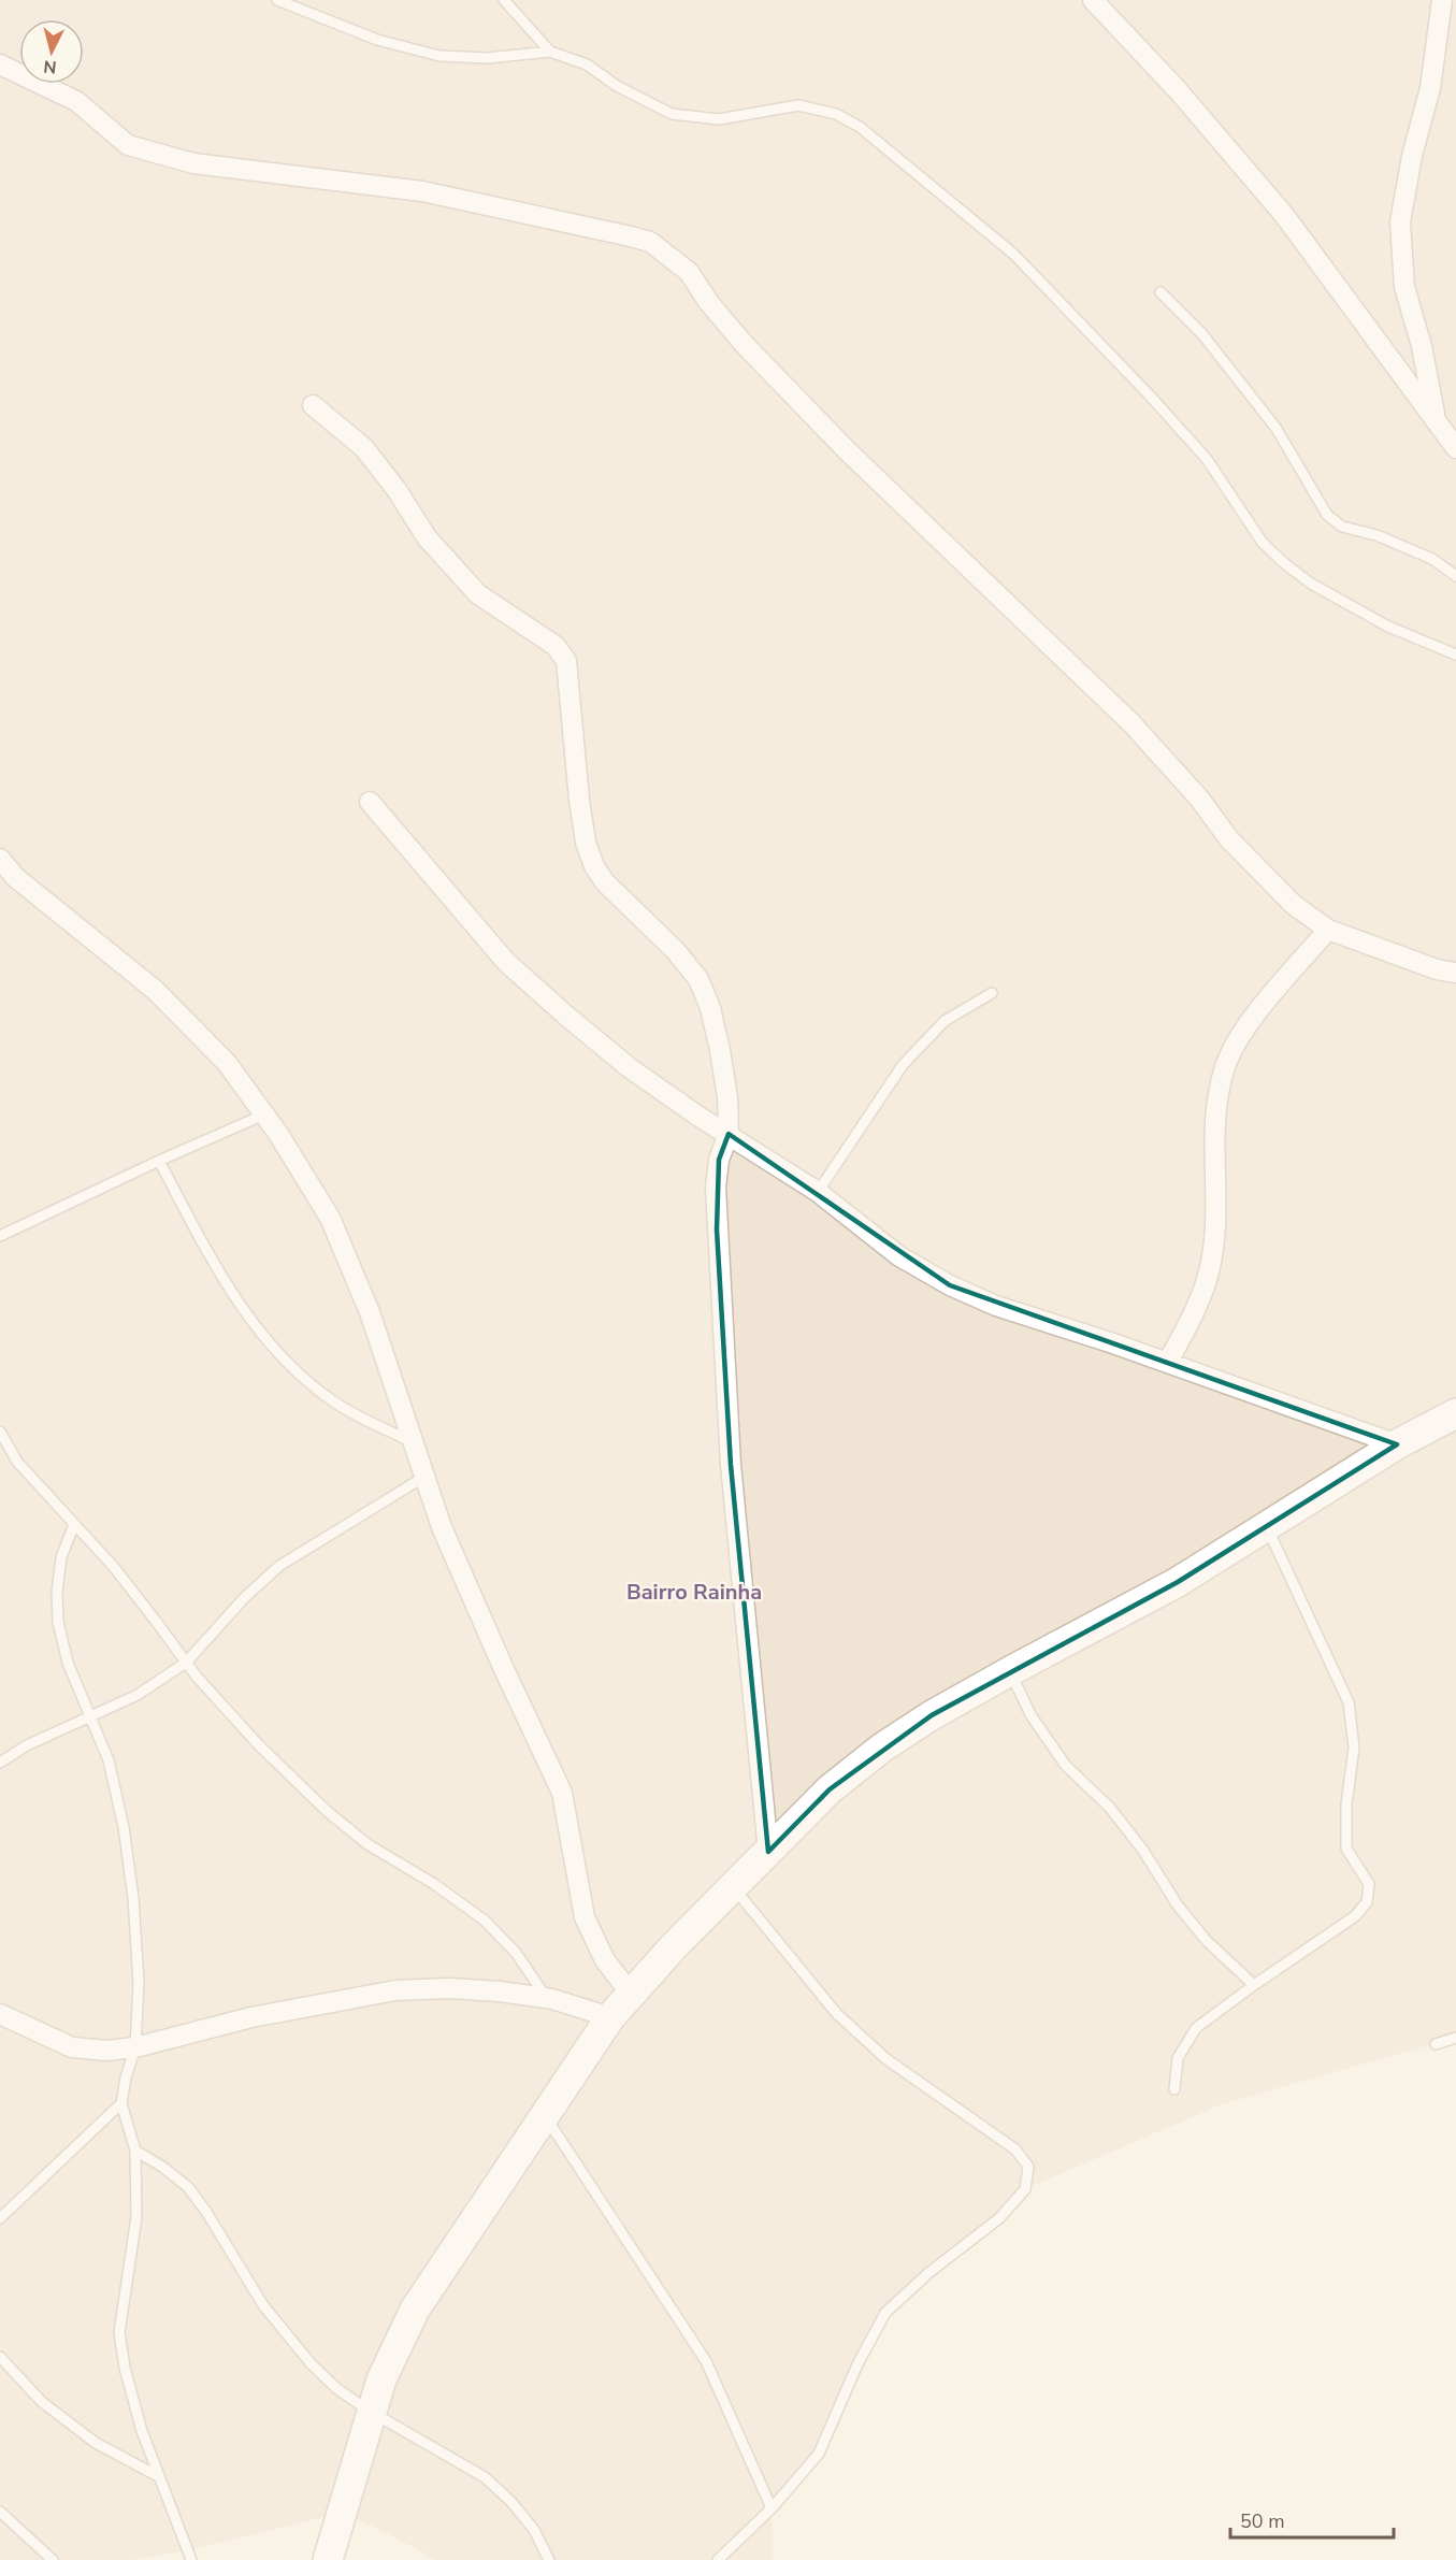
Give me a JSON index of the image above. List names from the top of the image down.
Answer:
{
  "districts": ["Bairro Rainha"],
  "scale_bar": "50 m",
  "north": "bottom"
}
